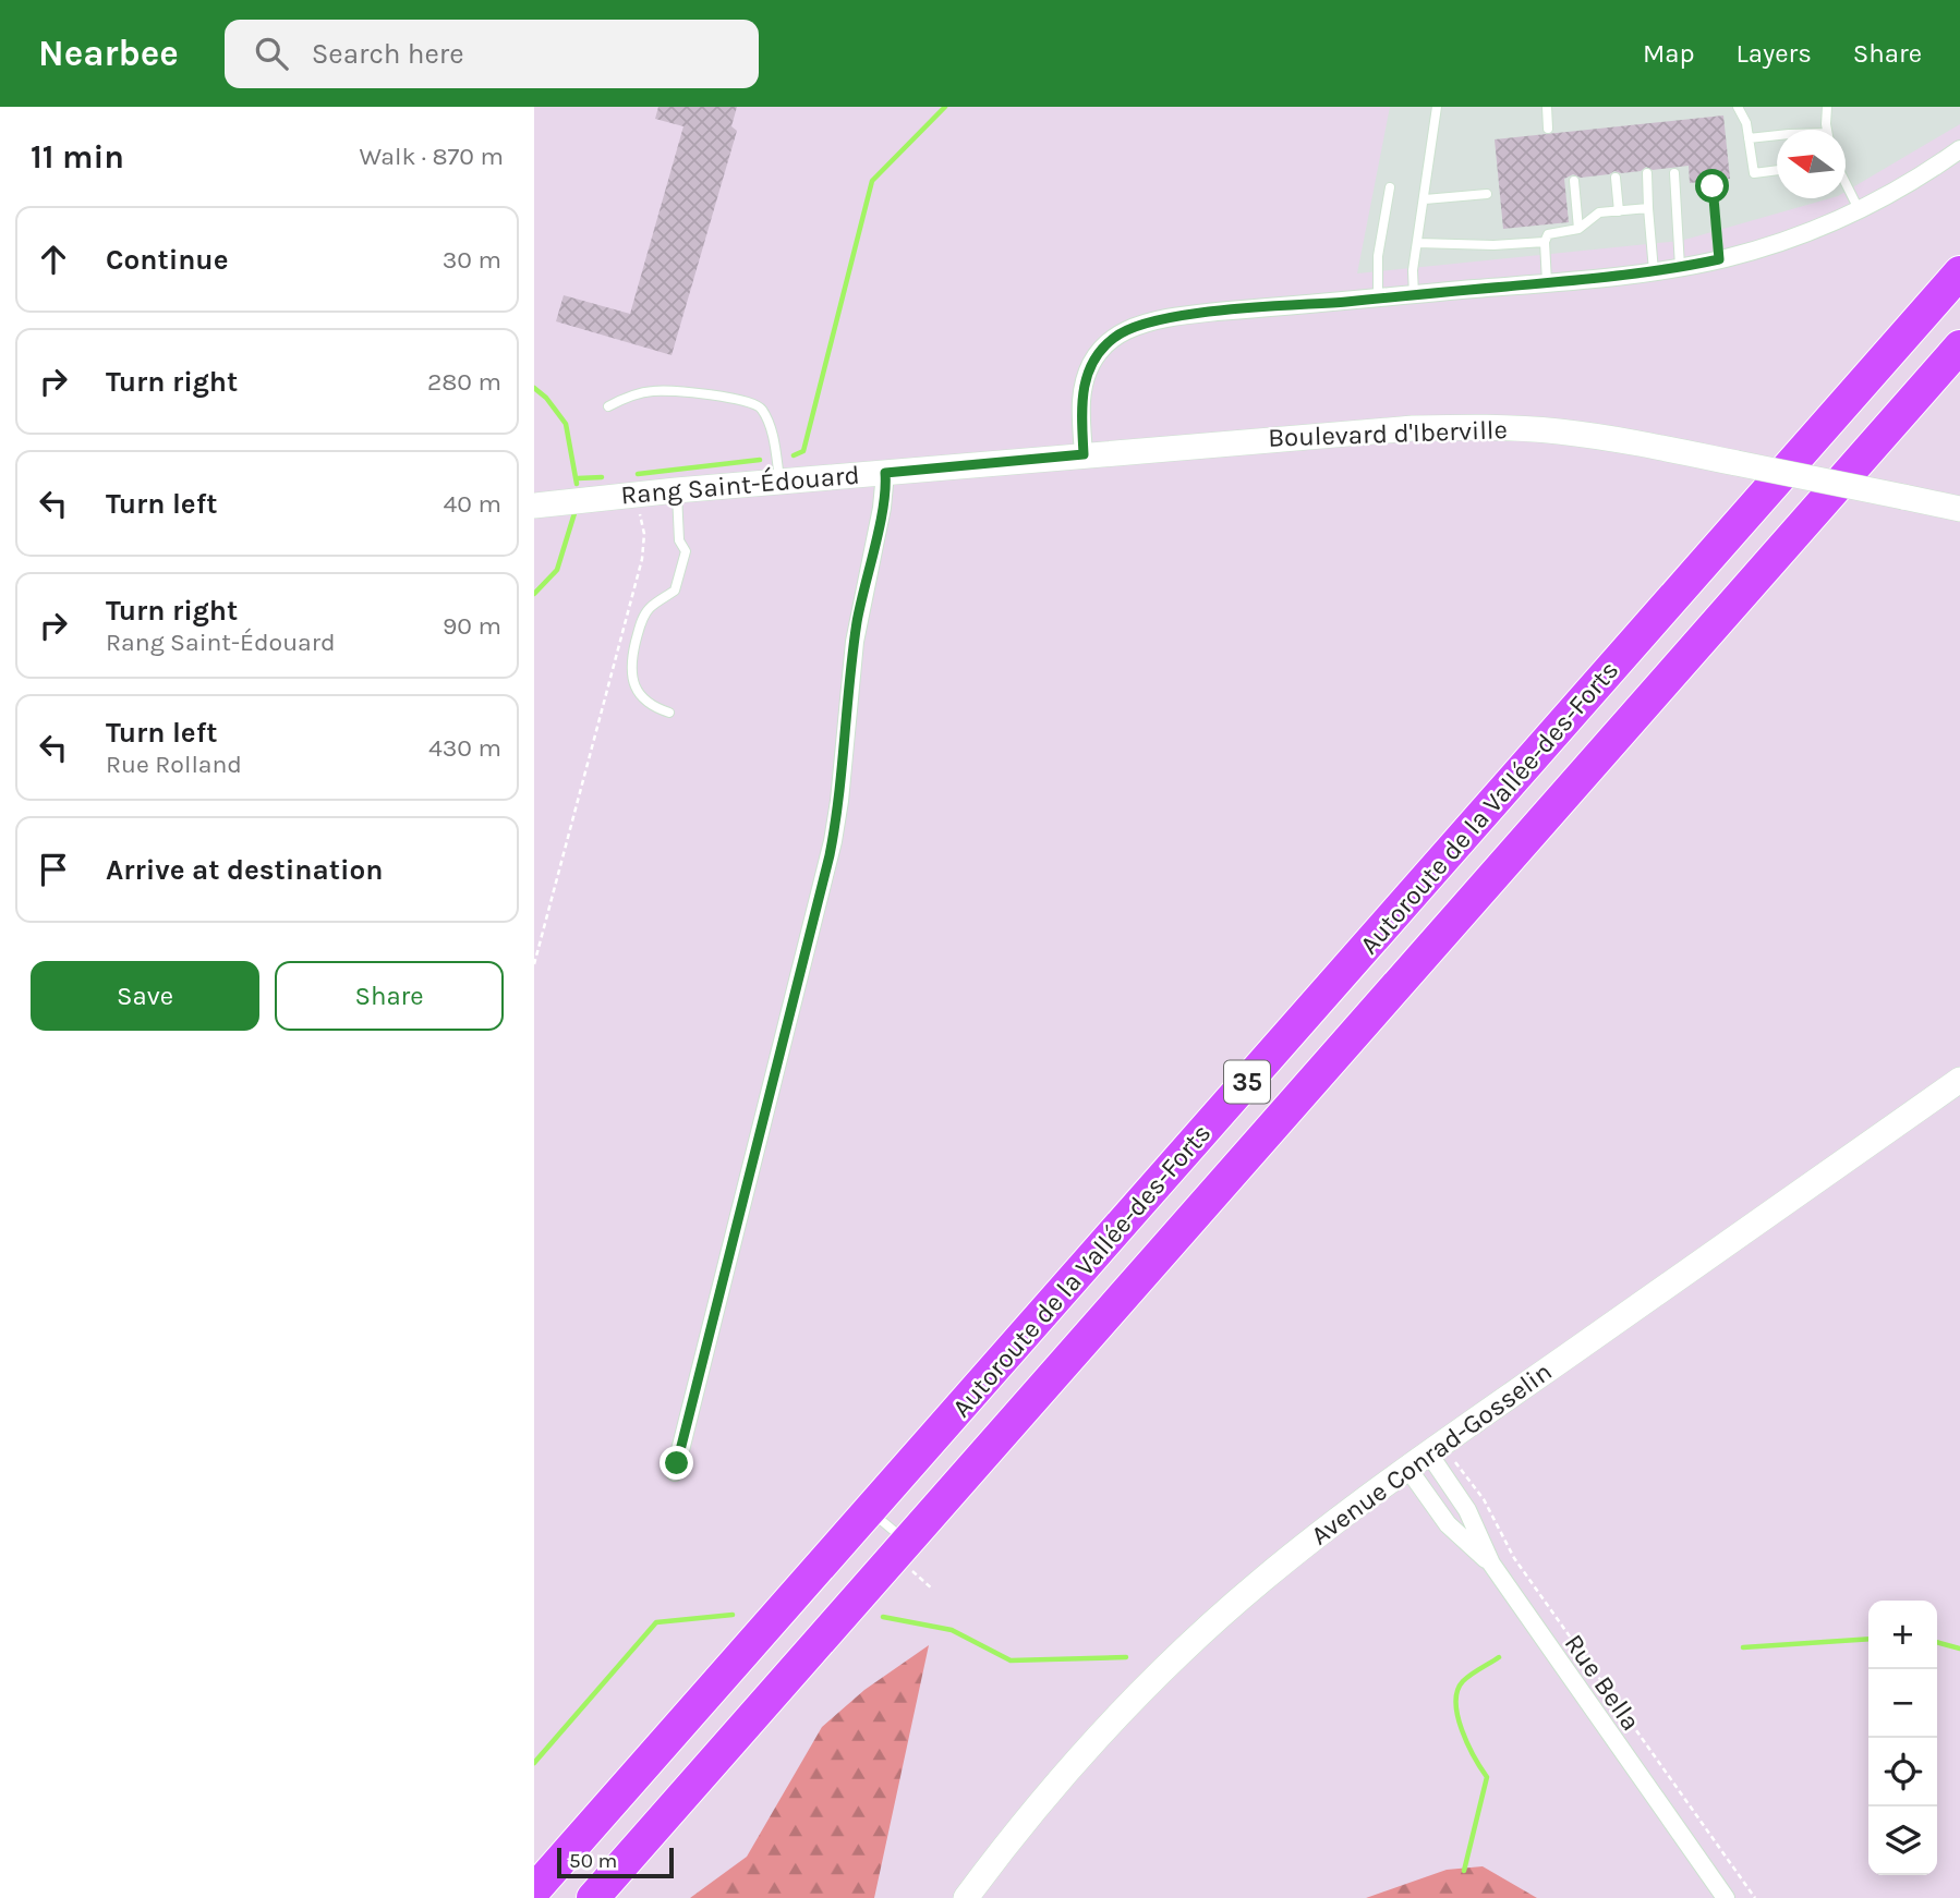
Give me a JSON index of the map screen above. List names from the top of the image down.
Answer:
{
  "streets": {
    "highway": ["Autoroute de la Vallée-des-Forts", "35"],
    "street": [
      "Boulevard d'Iberville",
      "Rang Saint-Édouard",
      "Avenue Conrad-Gosselin",
      "Rue Bella"
    ]
  },
  "crossings": [
    ["Boulevard d'Iberville", "Rang Saint-Édouard"],
    ["Avenue Conrad-Gosselin", "Rue Bella"]
  ],
  "scale_bar": "50 m",
  "north": "left",
  "page": {
    "header": "Nearbee",
    "search": "Search here",
    "nav": ["Map", "Layers", "Share"],
    "heading": ["11 min", "Walk · 870 m"],
    "list": [
      ["Continue", "30 m"],
      ["Turn right", "280 m"],
      ["Turn left", "40 m"],
      ["Turn right", "Rang Saint-Édouard", "90 m"],
      ["Turn left", "Rue Rolland", "430 m"],
      "Arrive at destination"
    ],
    "buttons": ["Save", "Share"],
    "map_buttons": ["+", "−"],
    "scale": "50 m"
  }
}
